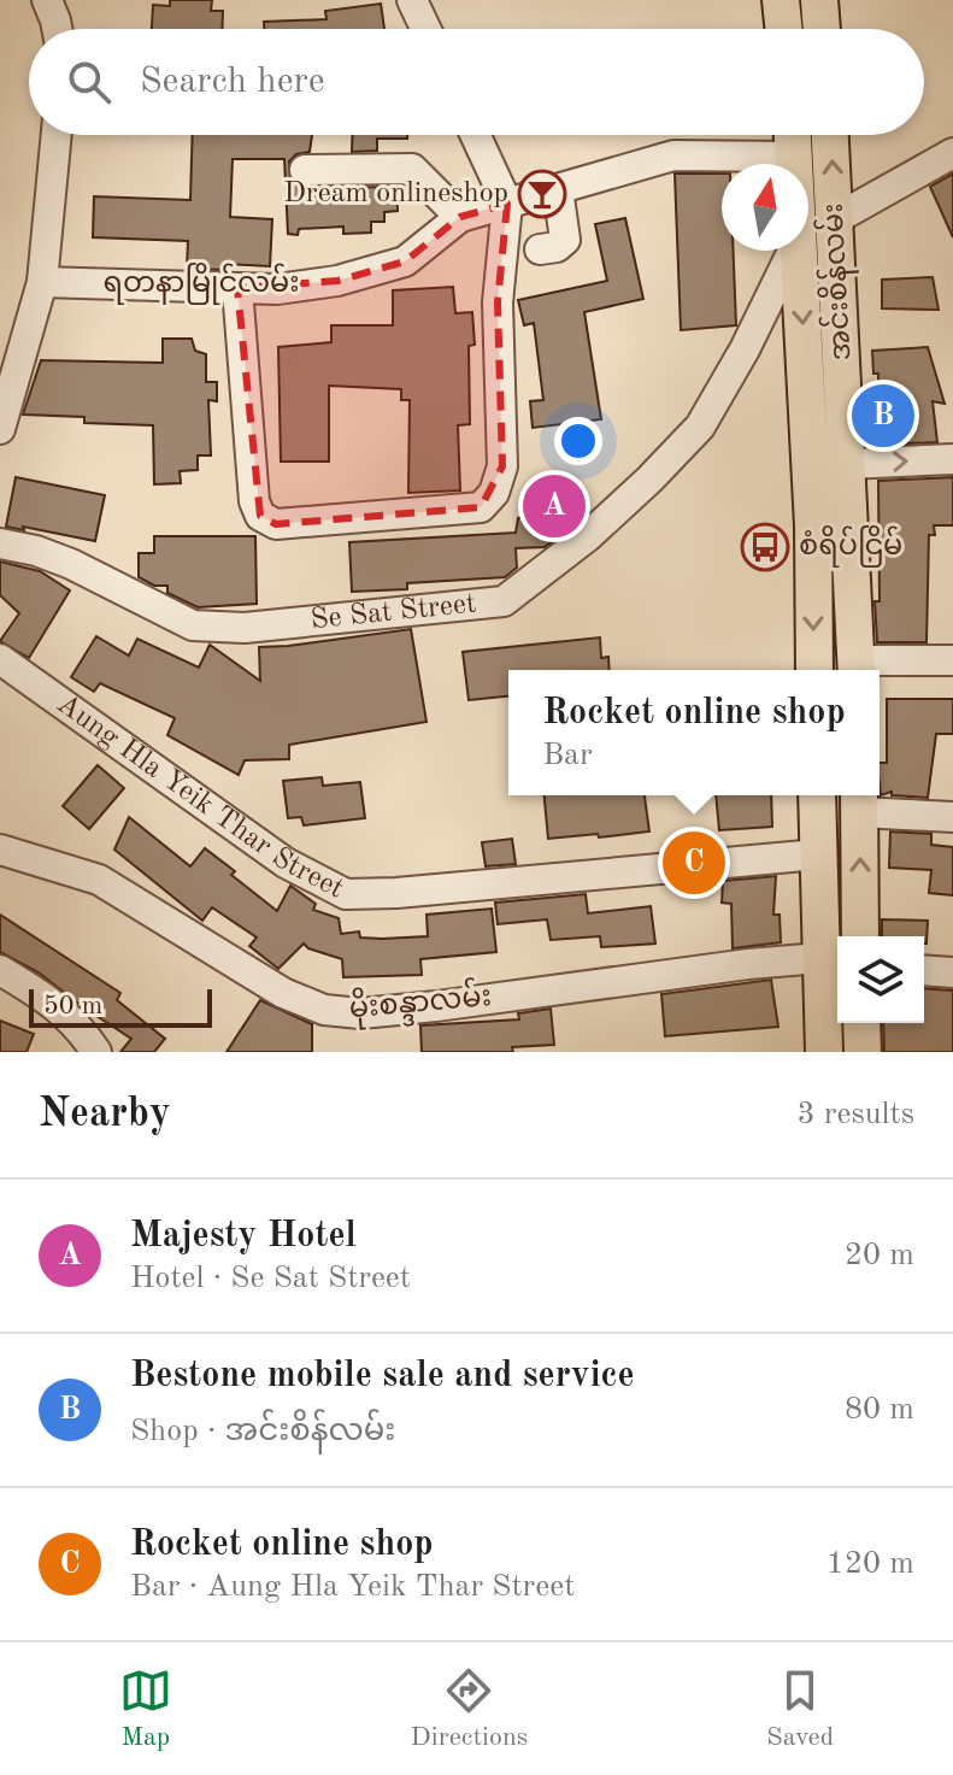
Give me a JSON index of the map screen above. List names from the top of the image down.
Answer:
{
  "streets": {
    "main road": ["အင်းစိန်လမ်း"],
    "street": [
      "ရတနာမြိုင်လမ်း",
      "Se Sat Street",
      "Aung Hla Yeik Thar Street",
      "မိုးစန္ဒာလမ်း"
    ]
  },
  "crossings": [
    ["အင်းစိန်လမ်း", "ရတနာမြိုင်လမ်း"]
  ],
  "places": {
    "bar": ["Dream onlineshop"],
    "bus stop": ["စံရိပ်ငြိမ်"]
  },
  "scale_bar": "50 m",
  "north": "top",
  "page": {
    "search": "Search here",
    "pins": ["B", "A", "C"],
    "popup": ["Rocket online shop", "Bar"],
    "scale": "50 m",
    "heading": ["Nearby", "3 results"],
    "list": [
      {
        "mark": "A",
        "name": "Majesty Hotel",
        "note": "Hotel · Se Sat Street",
        "value": "20 m"
      },
      {
        "mark": "B",
        "name": "Bestone mobile sale and service",
        "note": "Shop · အင်းစိန်လမ်း",
        "value": "80 m"
      },
      {
        "mark": "C",
        "name": "Rocket online shop",
        "note": "Bar · Aung Hla Yeik Thar Street",
        "value": "120 m"
      }
    ],
    "nav": ["Map", "Directions", "Saved"]
  }
}
